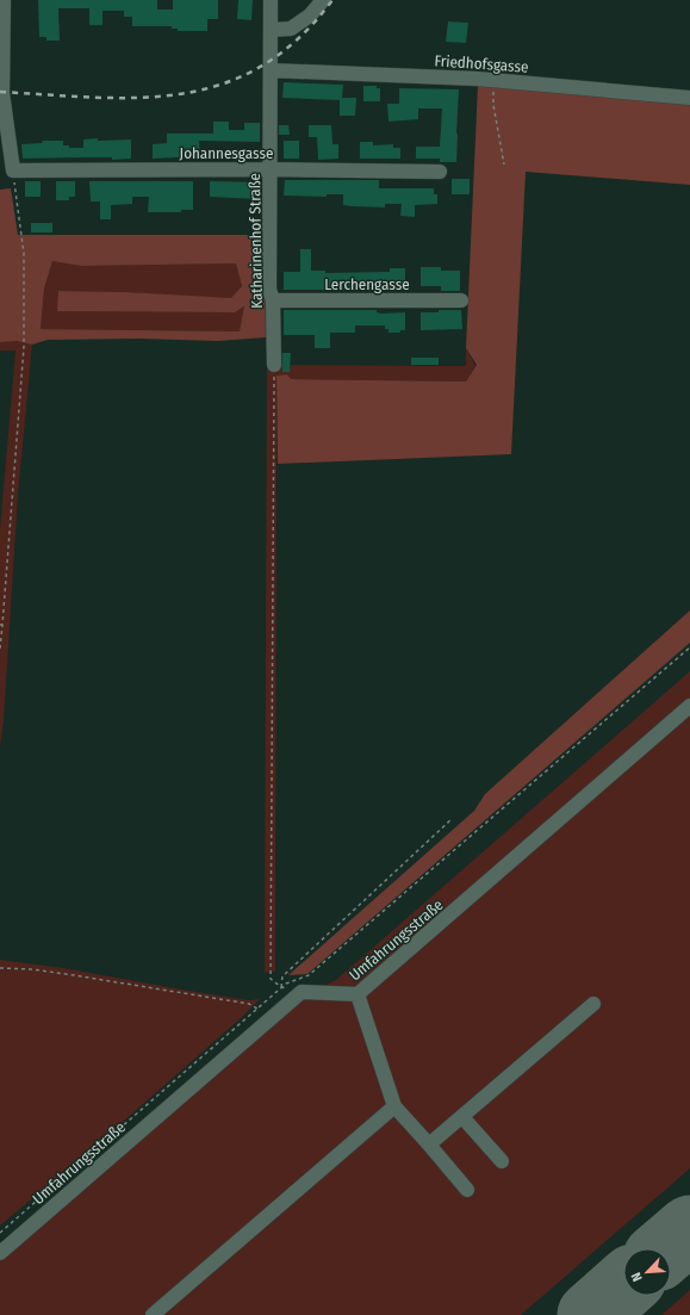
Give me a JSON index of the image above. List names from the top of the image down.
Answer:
{
  "streets": {
    "street": [
      "Friedhofsgasse",
      "Johannesgasse",
      "Katharinenhof Straße",
      "Lerchengasse",
      "Umfahrungsstraße"
    ]
  },
  "crossings": [
    ["Friedhofsgasse", "Katharinenhof Straße"],
    ["Johannesgasse", "Katharinenhof Straße"],
    ["Katharinenhof Straße", "Lerchengasse"]
  ],
  "north": "bottom left"
}
